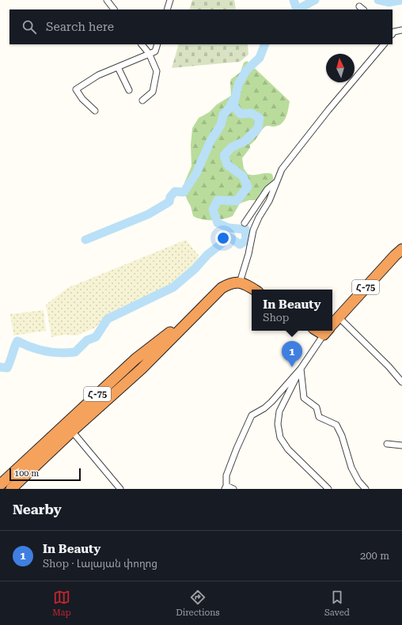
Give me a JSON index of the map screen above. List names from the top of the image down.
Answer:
{
  "streets": {
    "highway": ["Հ-75"]
  },
  "scale_bar": "100 m",
  "north": "top",
  "page": {
    "search": "Search here",
    "popup": ["In Beauty", "Shop"],
    "pins": "1",
    "scale": "100 m",
    "heading": "Nearby",
    "list": [
      {
        "mark": "1",
        "name": "In Beauty",
        "note": "Shop · Լալայան փողոց",
        "value": "200 m"
      }
    ],
    "nav": ["Map", "Directions", "Saved"]
  }
}
